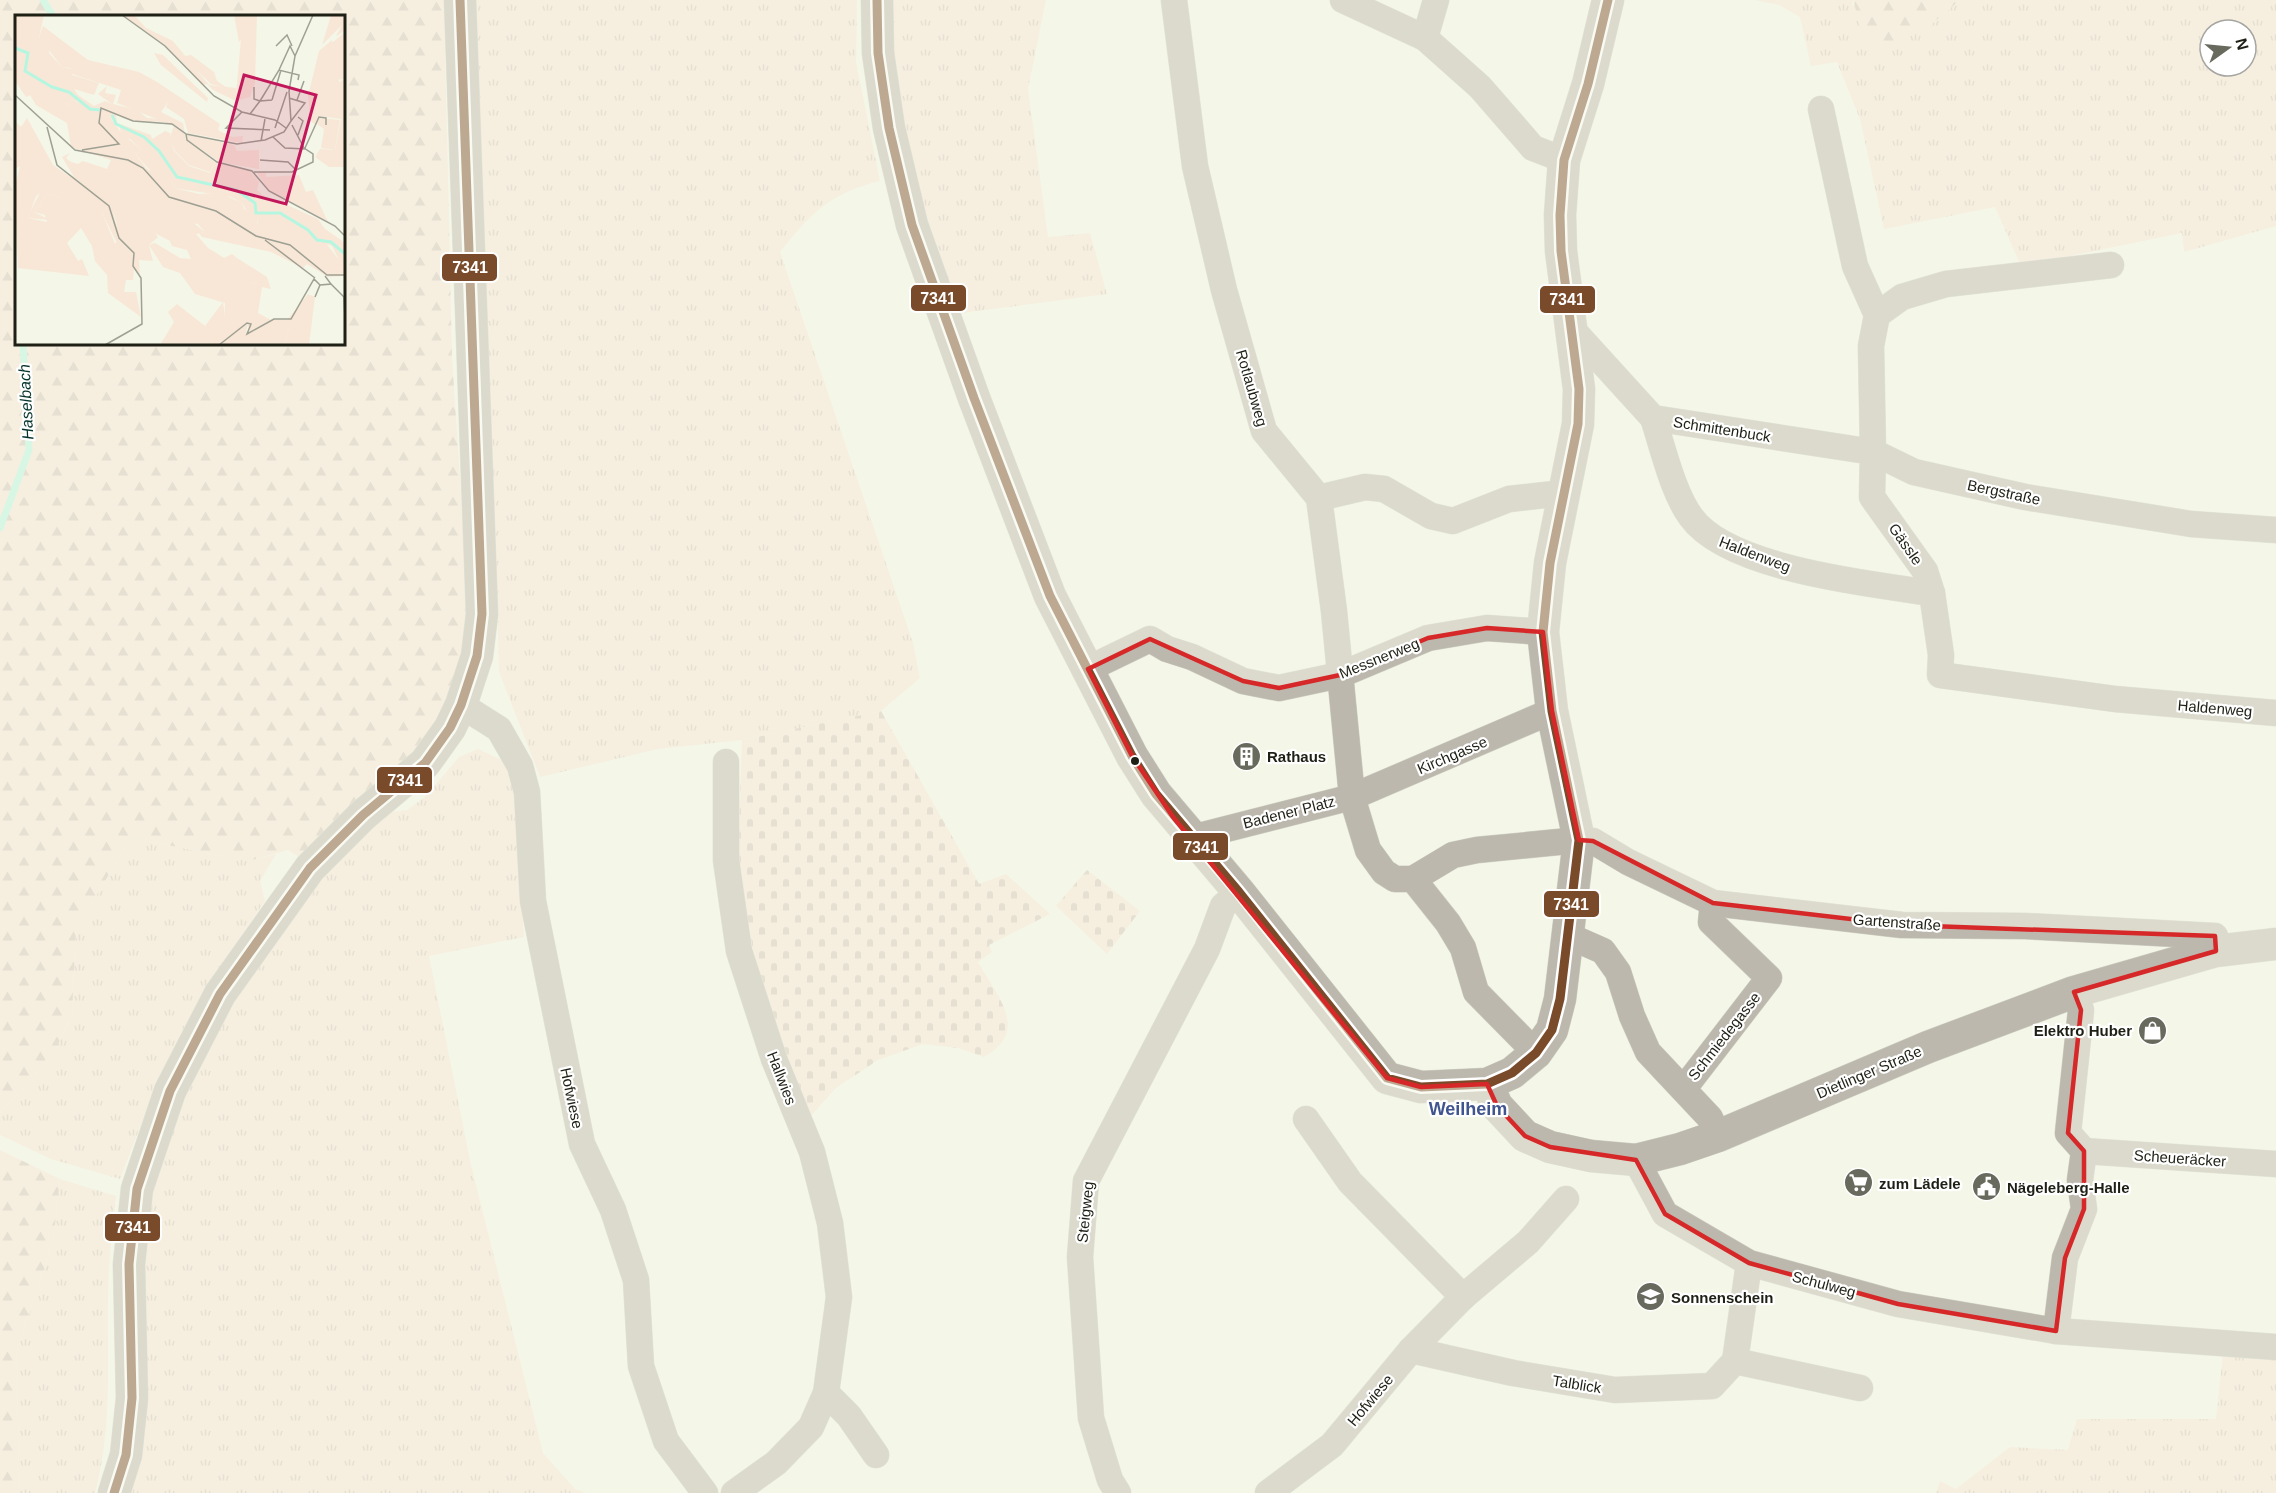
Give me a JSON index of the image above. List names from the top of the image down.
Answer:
{
  "streets": {
    "street": [
      "Rotlaubweg",
      "Schmittenbuck",
      "Bergstraße",
      "Gässle",
      "Haldenweg",
      "Messnerweg",
      "Kirchgasse",
      "Badener Platz",
      "Gartenstraße",
      "Schmiedegasse",
      "Dietlinger Straße",
      "Hallwies",
      "Hofwiese",
      "Scheueräcker",
      "Steigweg",
      "Schulweg",
      "Talblick"
    ]
  },
  "crossings": [
    ["Schmittenbuck", "Bergstraße"],
    ["Schmittenbuck", "Gässle"],
    ["Schmittenbuck", "Haldenweg"],
    ["Bergstraße", "Gässle"],
    ["Gässle", "Haldenweg"],
    ["Kirchgasse", "Badener Platz"],
    ["Gartenstraße", "Schmiedegasse"],
    ["Gartenstraße", "Dietlinger Straße"],
    ["Dietlinger Straße", "Schulweg"],
    ["Hofwiese", "Talblick"]
  ],
  "districts": ["Weilheim"],
  "water": ["Haselbach"],
  "places": {
    "building": ["Rathaus"],
    "shop": ["Elektro Huber"],
    "supermarket": ["zum Lädele"],
    "public building": ["Nägeleberg-Halle"],
    "school or university": ["Sonnenschein"]
  },
  "lines": ["transit line 7341"],
  "north": "right"
}
